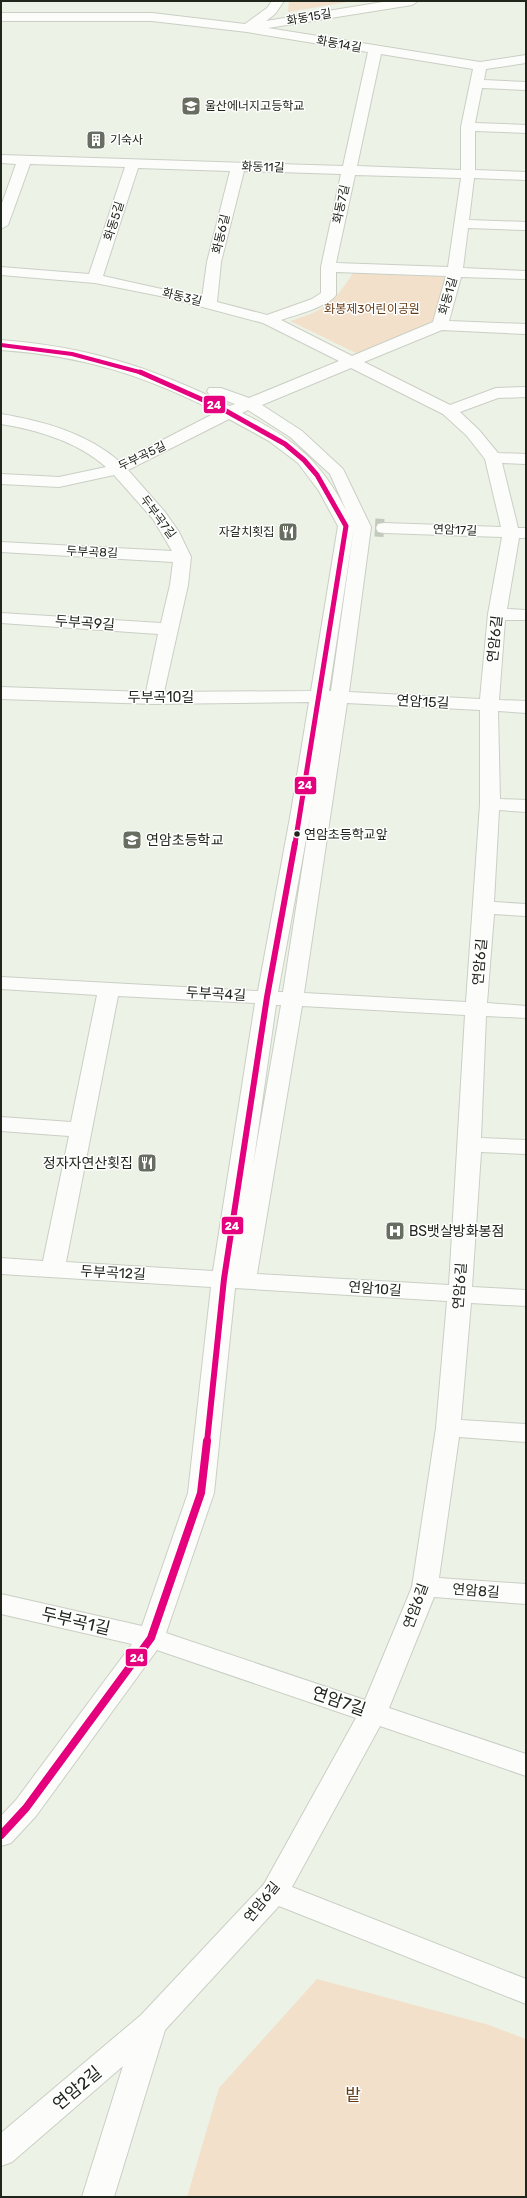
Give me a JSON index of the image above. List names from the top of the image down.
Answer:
{
  "streets": {
    "street": [
      "화동15길",
      "화동14길",
      "화동11길",
      "화동7길",
      "화동5길",
      "화동6길",
      "화동1길",
      "화동3길",
      "두부곡5길",
      "두부곡7길",
      "연암17길",
      "두부곡8길",
      "두부곡9길",
      "연암6길",
      "두부곡10길",
      "연암15길",
      "두부곡4길",
      "두부곡12길",
      "연암10길",
      "연암8길",
      "두부곡1길",
      "연암7길",
      "연암2길"
    ]
  },
  "crossings": [
    ["화동15길", "화동14길"],
    ["화동14길", "화동7길"],
    ["화동14길", "화동1길"],
    ["화동11길", "화동7길"],
    ["화동11길", "화동5길"],
    ["화동11길", "화동6길"],
    ["화동11길", "화동1길"],
    ["화동7길", "화동3길"],
    ["화동5길", "화동3길"],
    ["화동6길", "화동3길"],
    ["화동1길", "화동3길"],
    ["화동1길", "두부곡5길"],
    ["화동1길", "연암6길"],
    ["화동3길", "연암6길"],
    ["두부곡5길", "두부곡7길"],
    ["두부곡7길", "두부곡8길"],
    ["연암17길", "연암6길"],
    ["연암6길", "연암15길"],
    ["연암6길", "두부곡4길"],
    ["연암6길", "연암10길"],
    ["연암6길", "연암8길"],
    ["연암6길", "연암7길"],
    ["연암6길", "연암2길"],
    ["두부곡10길", "연암15길"],
    ["두부곡12길", "연암10길"],
    ["두부곡1길", "연암7길"]
  ],
  "parks": ["화봉제3어린이공원", "밭"],
  "places": {
    "school or university": ["울산에너지고등학교", "연암초등학교"],
    "building": ["기숙사"],
    "restaurant": ["자갈치횟집", "정자자연산횟집"],
    "other": ["연암초등학교앞"],
    "hospital": ["BS뱃살방화봉점"]
  },
  "lines": ["transit line 24"]
}
